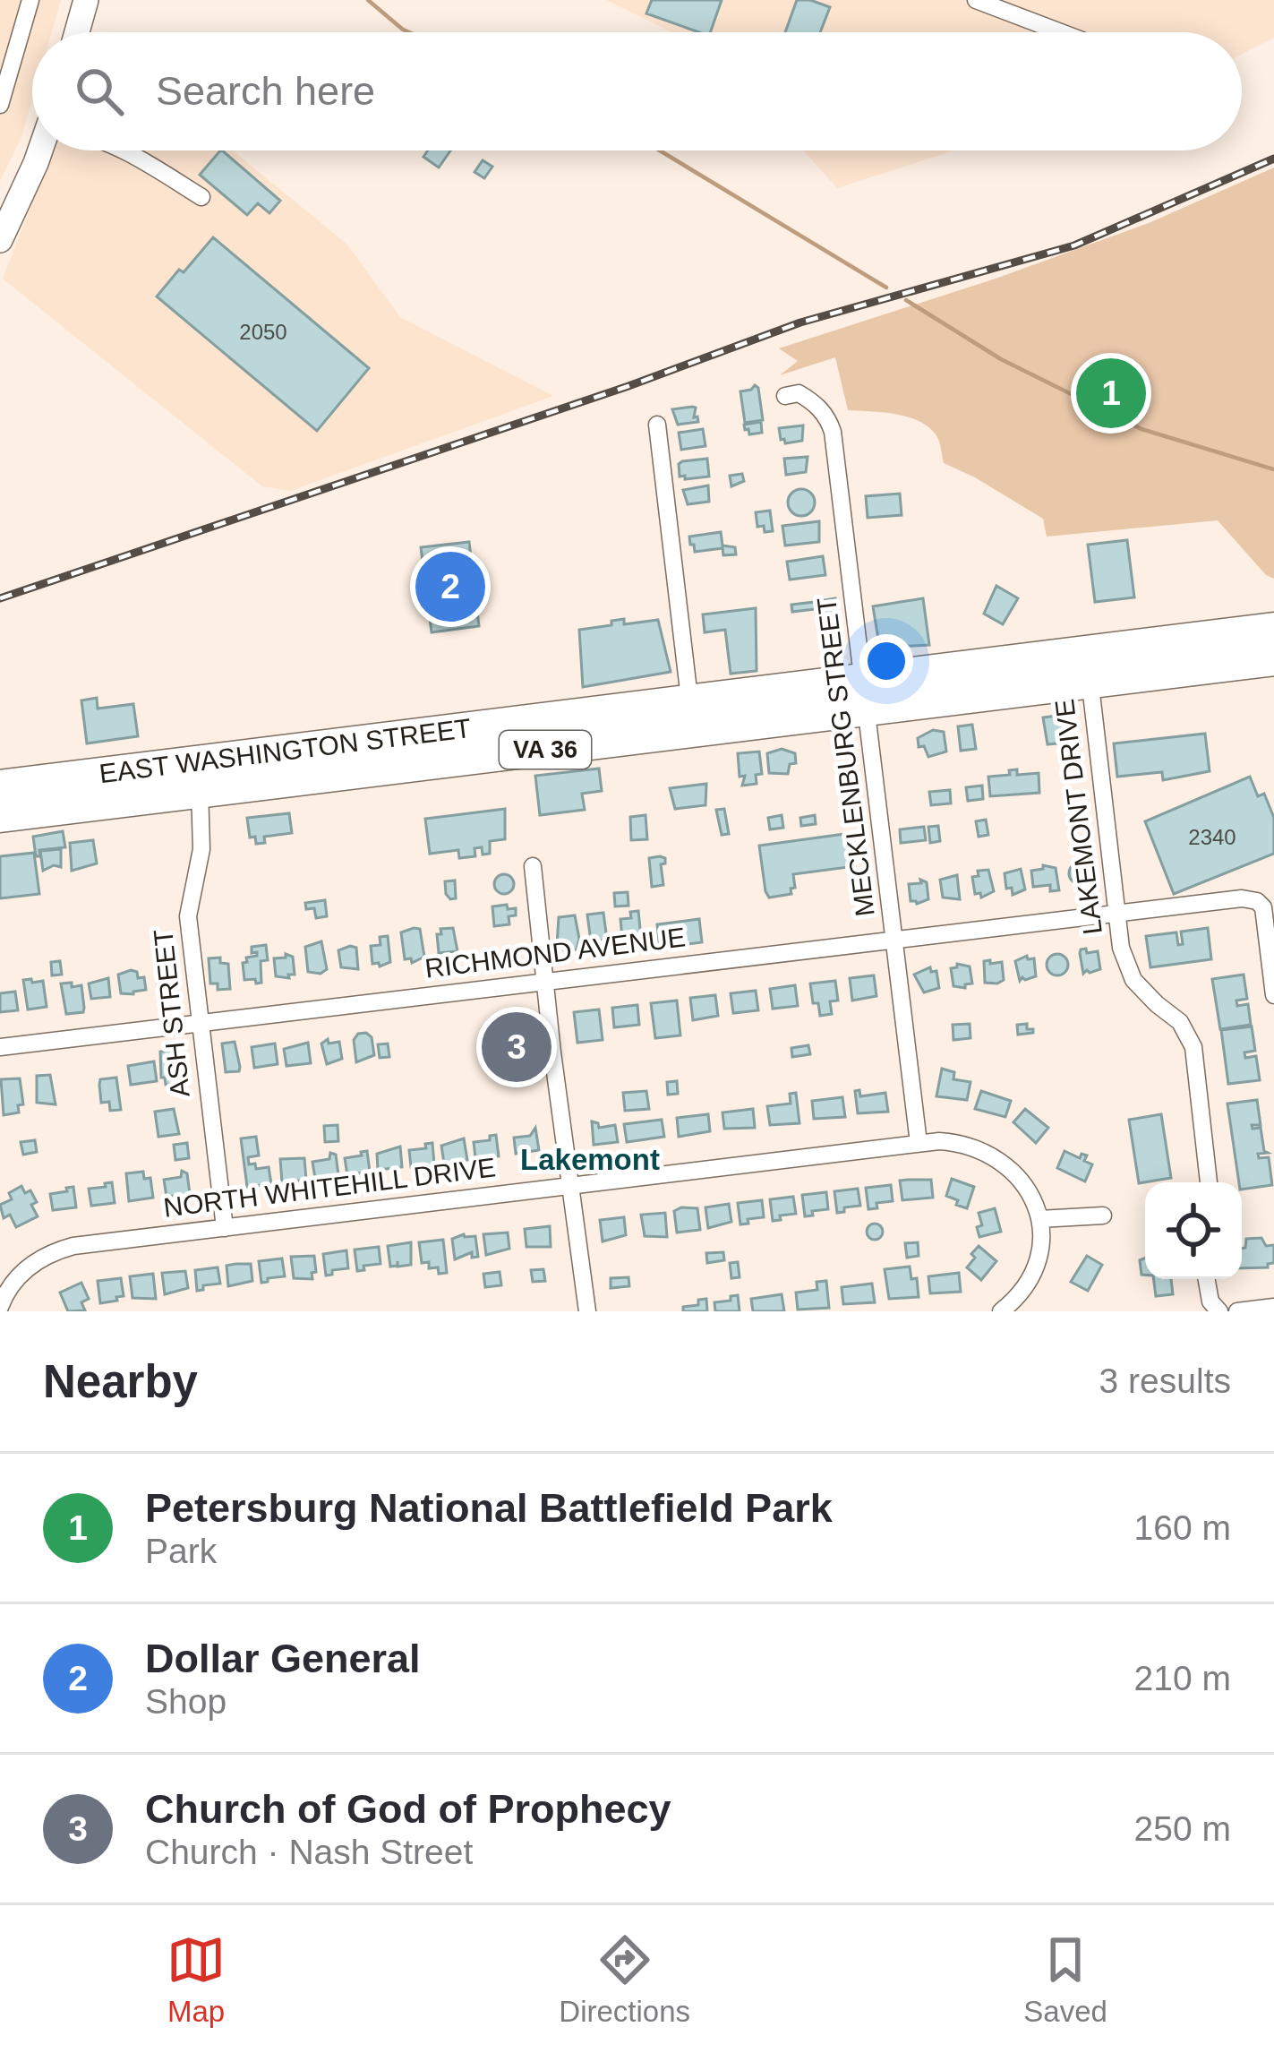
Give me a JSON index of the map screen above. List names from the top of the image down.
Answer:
{
  "streets": {
    "highway": ["VA 36", "EAST WASHINGTON STREET"],
    "street": [
      "MECKLENBURG STREET",
      "LAKEMONT DRIVE",
      "RICHMOND AVENUE",
      "ASH STREET",
      "NORTH WHITEHILL DRIVE"
    ]
  },
  "crossings": [
    ["EAST WASHINGTON STREET", "MECKLENBURG STREET"],
    ["EAST WASHINGTON STREET", "LAKEMONT DRIVE"],
    ["EAST WASHINGTON STREET", "ASH STREET"],
    ["MECKLENBURG STREET", "RICHMOND AVENUE"],
    ["MECKLENBURG STREET", "NORTH WHITEHILL DRIVE"],
    ["LAKEMONT DRIVE", "RICHMOND AVENUE"],
    ["RICHMOND AVENUE", "ASH STREET"],
    ["ASH STREET", "NORTH WHITEHILL DRIVE"]
  ],
  "districts": ["Lakemont"],
  "house_numbers": ["2050", "2340"],
  "page": {
    "search": "Search here",
    "pins": ["1", "2", "3"],
    "heading": ["Nearby", "3 results"],
    "list": [
      {
        "mark": "1",
        "name": "Petersburg National Battlefield Park",
        "note": "Park",
        "value": "160 m"
      },
      {
        "mark": "2",
        "name": "Dollar General",
        "note": "Shop",
        "value": "210 m"
      },
      {
        "mark": "3",
        "name": "Church of God of Prophecy",
        "note": "Church · Nash Street",
        "value": "250 m"
      }
    ],
    "nav": ["Map", "Directions", "Saved"]
  }
}
